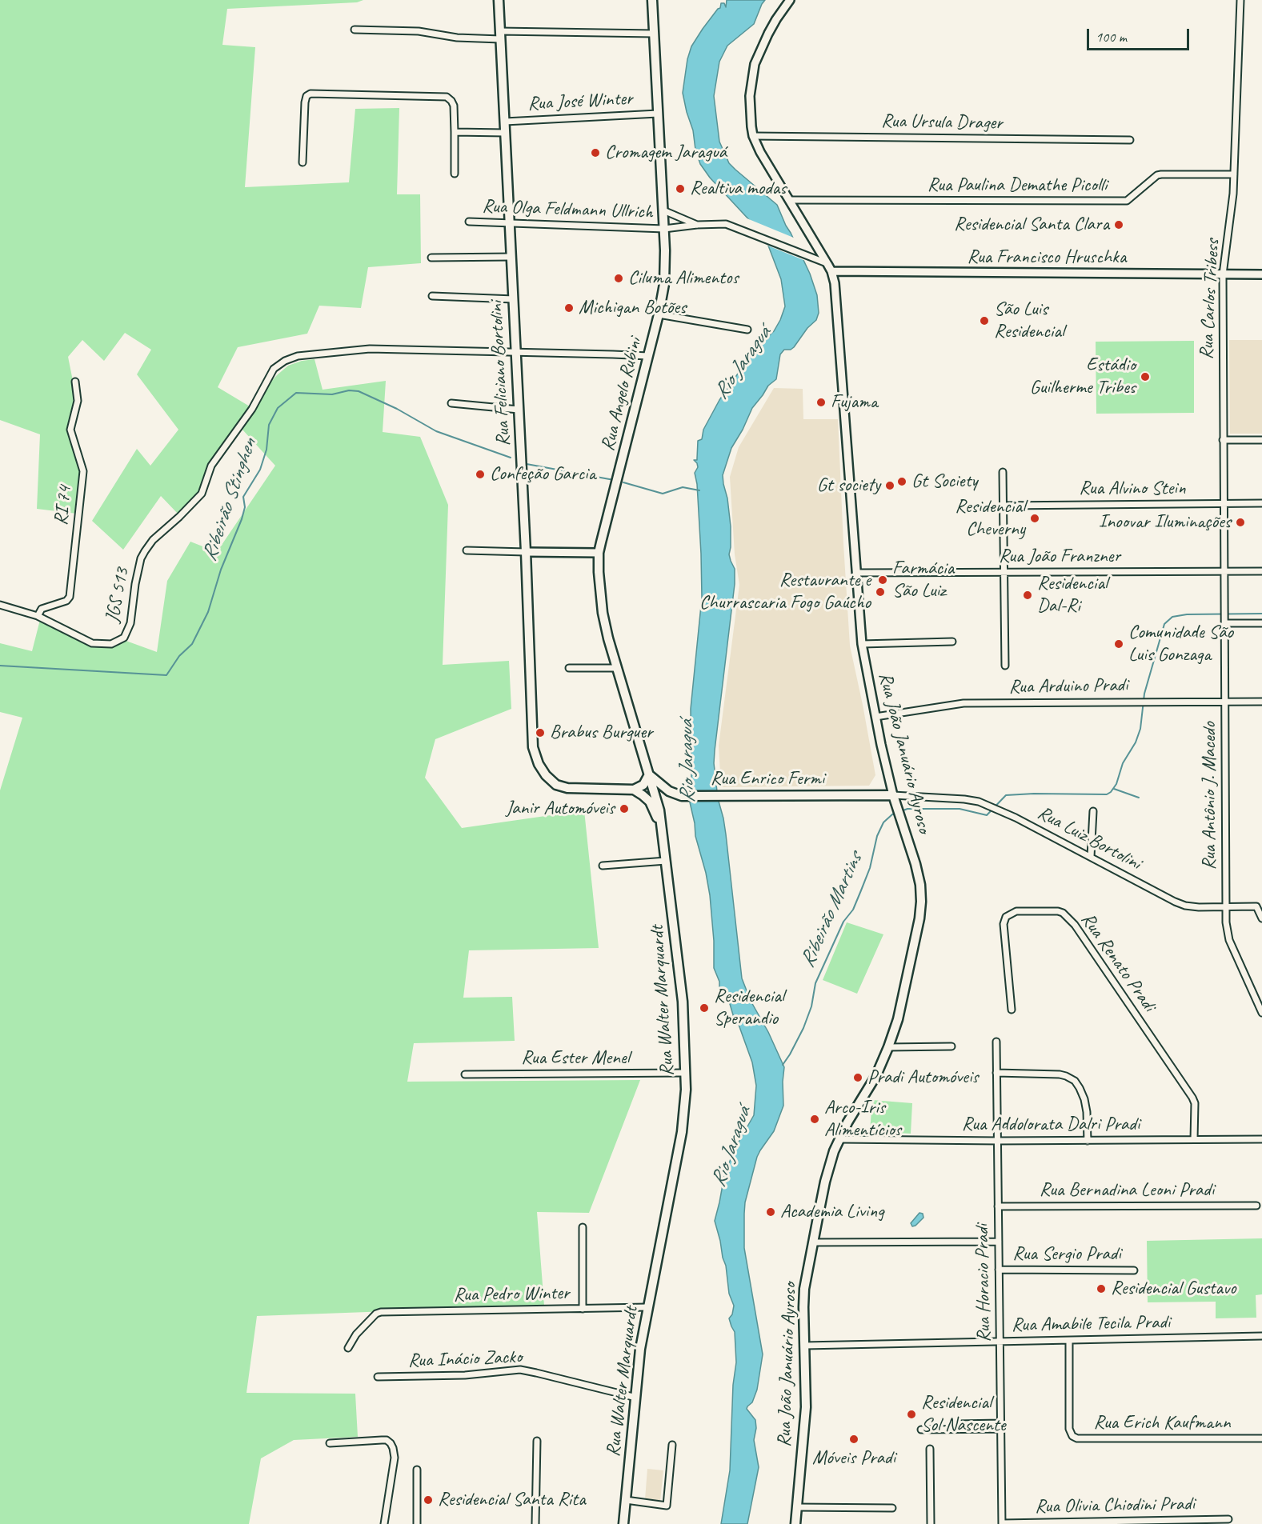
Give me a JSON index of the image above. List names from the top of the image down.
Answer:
{
  "streets": {
    "main road": [
      "Rua Francisco Hruschka",
      "Rua Feliciano Bortolini",
      "Rua Angelo Rubini",
      "Rua João Januário Ayroso",
      "Rua Enrico Fermi",
      "Rua Walter Marquardt"
    ],
    "street": [
      "Rua José Winter",
      "Rua Ursula Drager",
      "Rua Paulina Demathe Picolli",
      "Rua Olga Feldmann Ullrich",
      "Rua Carlos Tribess",
      "Rua Alvino Stein",
      "RI 74",
      "Rua João Franzner",
      "JGS 513",
      "Rua Arduino Pradi",
      "Rua Antônio J. Macedo",
      "Rua Luiz Bortolini",
      "Rua Renato Pradi",
      "Rua Ester Menel",
      "Rua Addolorata Dalri Pradi",
      "Rua Bernadina Leoni Pradi",
      "Rua Sergio Pradi",
      "Rua Horacio Pradi",
      "Rua Pedro Winter",
      "Rua Amabile Tecila Pradi",
      "Rua Inácio Zacko",
      "Rua Erich Kaufmann",
      "Rua Olivia Chiodini Pradi"
    ]
  },
  "crossings": [
    ["Rua José Winter", "Rua Feliciano Bortolini"],
    ["Rua José Winter", "Rua Angelo Rubini"],
    ["Rua Ursula Drager", "Rua João Januário Ayroso"],
    ["Rua Paulina Demathe Picolli", "Rua Carlos Tribess"],
    ["Rua Paulina Demathe Picolli", "Rua João Januário Ayroso"],
    ["Rua Olga Feldmann Ullrich", "Rua Francisco Hruschka"],
    ["Rua Olga Feldmann Ullrich", "Rua Feliciano Bortolini"],
    ["Rua Olga Feldmann Ullrich", "Rua Angelo Rubini"],
    ["Rua Olga Feldmann Ullrich", "Rua João Januário Ayroso"],
    ["Rua Francisco Hruschka", "Rua Carlos Tribess"],
    ["Rua Francisco Hruschka", "Rua João Januário Ayroso"],
    ["Rua Carlos Tribess", "Rua Alvino Stein"],
    ["Rua Carlos Tribess", "Rua João Franzner"],
    ["Rua Carlos Tribess", "Rua Antônio J. Macedo"],
    ["Rua Feliciano Bortolini", "JGS 513"],
    ["Rua Angelo Rubini", "JGS 513"],
    ["Rua Angelo Rubini", "Rua Walter Marquardt"],
    ["RI 74", "JGS 513"],
    ["Rua João Franzner", "Rua João Januário Ayroso"],
    ["Rua João Franzner", "Rua Antônio J. Macedo"],
    ["Rua Arduino Pradi", "Rua João Januário Ayroso"],
    ["Rua Arduino Pradi", "Rua Antônio J. Macedo"],
    ["Rua João Januário Ayroso", "Rua Enrico Fermi"],
    ["Rua João Januário Ayroso", "Rua Luiz Bortolini"],
    ["Rua João Januário Ayroso", "Rua Addolorata Dalri Pradi"],
    ["Rua João Januário Ayroso", "Rua Amabile Tecila Pradi"],
    ["Rua Enrico Fermi", "Rua Luiz Bortolini"],
    ["Rua Enrico Fermi", "Rua Walter Marquardt"],
    ["Rua Antônio J. Macedo", "Rua Luiz Bortolini"],
    ["Rua Renato Pradi", "Rua Addolorata Dalri Pradi"],
    ["Rua Walter Marquardt", "Rua Ester Menel"],
    ["Rua Walter Marquardt", "Rua Pedro Winter"],
    ["Rua Walter Marquardt", "Rua Inácio Zacko"],
    ["Rua Addolorata Dalri Pradi", "Rua Horacio Pradi"],
    ["Rua Bernadina Leoni Pradi", "Rua Horacio Pradi"],
    ["Rua Sergio Pradi", "Rua Horacio Pradi"],
    ["Rua Horacio Pradi", "Rua Amabile Tecila Pradi"],
    ["Rua Horacio Pradi", "Rua Olivia Chiodini Pradi"],
    ["Rua Amabile Tecila Pradi", "Rua Erich Kaufmann"]
  ],
  "water": ["Rio Jaraguá", "Ribeirão Stinghen", "Ribeirão Martins"],
  "places": [
    "Cromagem Jaraguá",
    "Realtiva modas",
    "Residencial Santa Clara",
    "Ciluma Alimentos",
    "Michigan Botões",
    "São Luis Residencial",
    "Estádio Guilherme Tribes",
    "Fujama",
    "Confeção Garcia",
    "Gt Society",
    "Gt society",
    "Residencial Cheverny",
    "Inoovar Iluminações",
    "Farmácia São Luiz",
    "Restaurante e Churrascaria Fogo Gaúcho",
    "Residencial Dal-Ri",
    "Comunidade São Luis Gonzaga",
    "Brabus Burguer",
    "Janir Automóveis",
    "Residencial Sperandio",
    "Pradi Automóveis",
    "Arco-Iris Alimentícios",
    "Academia Living",
    "Residencial Gustavo",
    "Residencial Sol Nascente",
    "Móveis Pradi",
    "Residencial Santa Rita"
  ],
  "scale_bar": "100 m"
}
